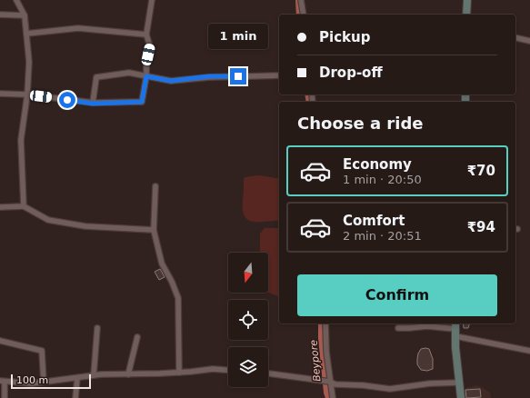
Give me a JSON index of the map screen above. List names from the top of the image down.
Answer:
{
  "water": ["Beypore"],
  "scale_bar": "100 m",
  "north": "bottom",
  "page": {
    "banner": ["Pickup", "Drop-off"],
    "bubble": "1 min",
    "heading": "Choose a ride",
    "list": [
      {
        "name": "Economy",
        "note": "1 min · 20:50",
        "value": "₹70"
      },
      {
        "name": "Comfort",
        "note": "2 min · 20:51",
        "value": "₹94"
      }
    ],
    "buttons": "Confirm",
    "scale": "100 m"
  }
}
